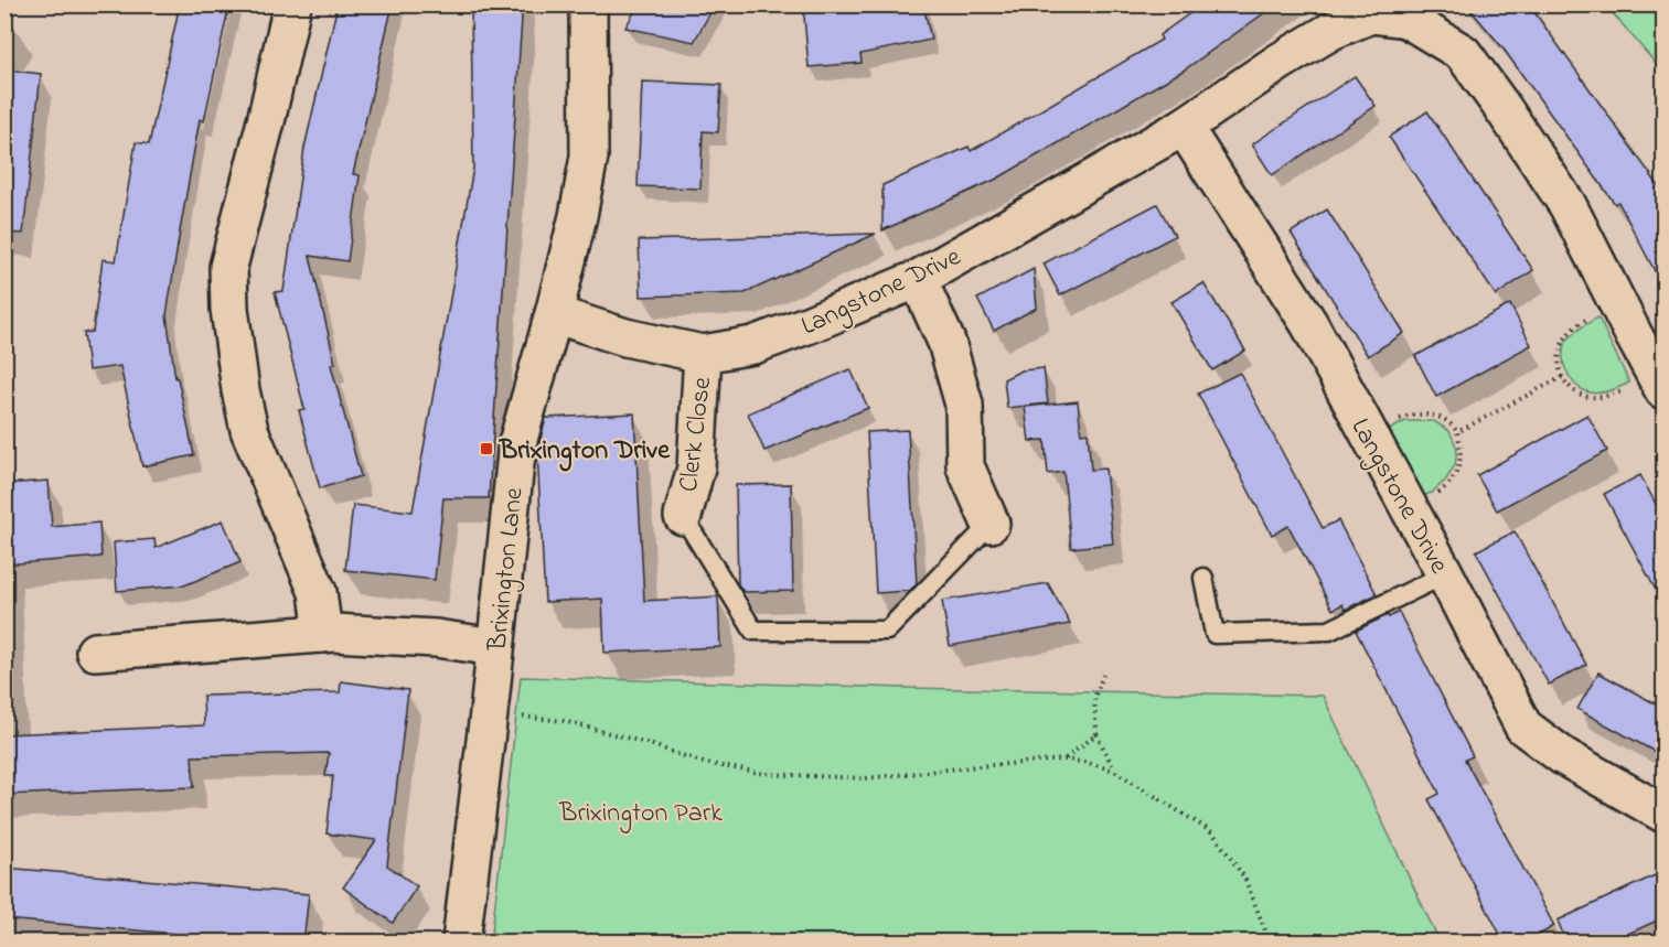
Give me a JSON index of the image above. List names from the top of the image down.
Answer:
{
  "streets": {
    "street": ["Langstone Drive", "Clerk Close", "Brixington Lane"]
  },
  "crossings": [
    ["Langstone Drive", "Clerk Close"],
    ["Langstone Drive", "Brixington Lane"]
  ],
  "parks": ["Brixington Park"],
  "places": {
    "transit": ["Brixington Drive"]
  }
}
